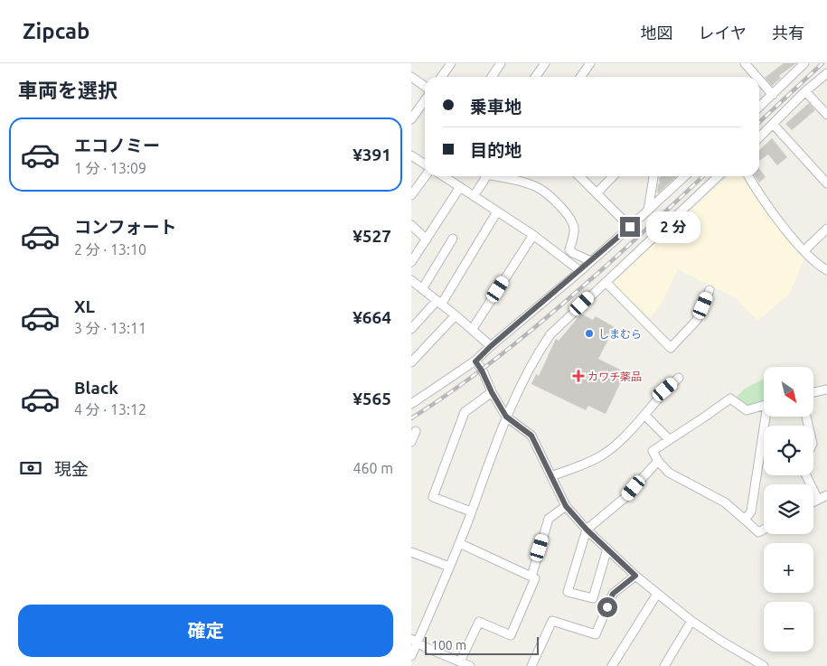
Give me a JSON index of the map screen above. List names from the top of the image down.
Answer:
{
  "places": {
    "other": ["しまむら"],
    "health": ["カワチ薬品"]
  },
  "scale_bar": "100 m",
  "north": "bottom right",
  "page": {
    "header": "Zipcab",
    "nav": ["地図", "レイヤ", "共有"],
    "heading": "車両を選択",
    "banner": ["乗車地", "目的地"],
    "list": [
      {
        "name": "エコノミー",
        "note": "1 分 · 13:09",
        "value": "¥391"
      },
      {
        "name": "コンフォート",
        "note": "2 分 · 13:10",
        "value": "¥527"
      },
      {
        "name": "XL",
        "note": "3 分 · 13:11",
        "value": "¥664"
      },
      {
        "name": "Black",
        "note": "4 分 · 13:12",
        "value": "¥565"
      }
    ],
    "bubble": "2 分",
    "map_buttons": ["+", "−"],
    "pay": ["現金", "460 m"],
    "buttons": "確定",
    "scale": "100 m"
  }
}
